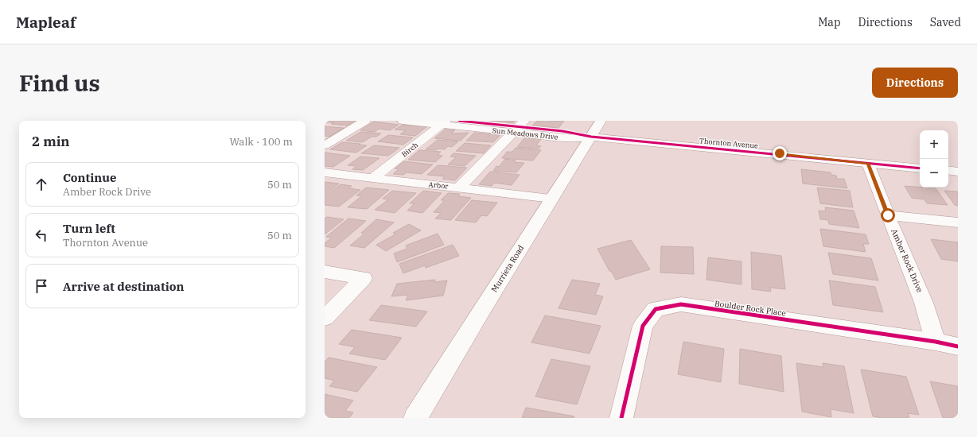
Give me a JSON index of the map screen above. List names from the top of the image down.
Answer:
{
  "streets": {
    "street": [
      "Sun Meadows Drive",
      "Thornton Avenue",
      "Birch",
      "Arbor",
      "Amber Rock Drive",
      "Murrieta Road",
      "Boulder Rock Place"
    ]
  },
  "crossings": [
    ["Sun Meadows Drive", "Thornton Avenue"],
    ["Sun Meadows Drive", "Birch"],
    ["Sun Meadows Drive", "Arbor"],
    ["Sun Meadows Drive", "Murrieta Road"],
    ["Thornton Avenue", "Amber Rock Drive"],
    ["Thornton Avenue", "Murrieta Road"],
    ["Birch", "Arbor"],
    ["Amber Rock Drive", "Boulder Rock Place"]
  ],
  "page": {
    "header": "Mapleaf",
    "nav": ["Map", "Directions", "Saved"],
    "buttons": "Directions",
    "title": "Find us",
    "heading": ["2 min", "Walk · 100 m"],
    "map_buttons": ["+", "−"],
    "list": [
      ["Continue", "Amber Rock Drive", "50 m"],
      ["Turn left", "Thornton Avenue", "50 m"],
      "Arrive at destination"
    ]
  }
}
